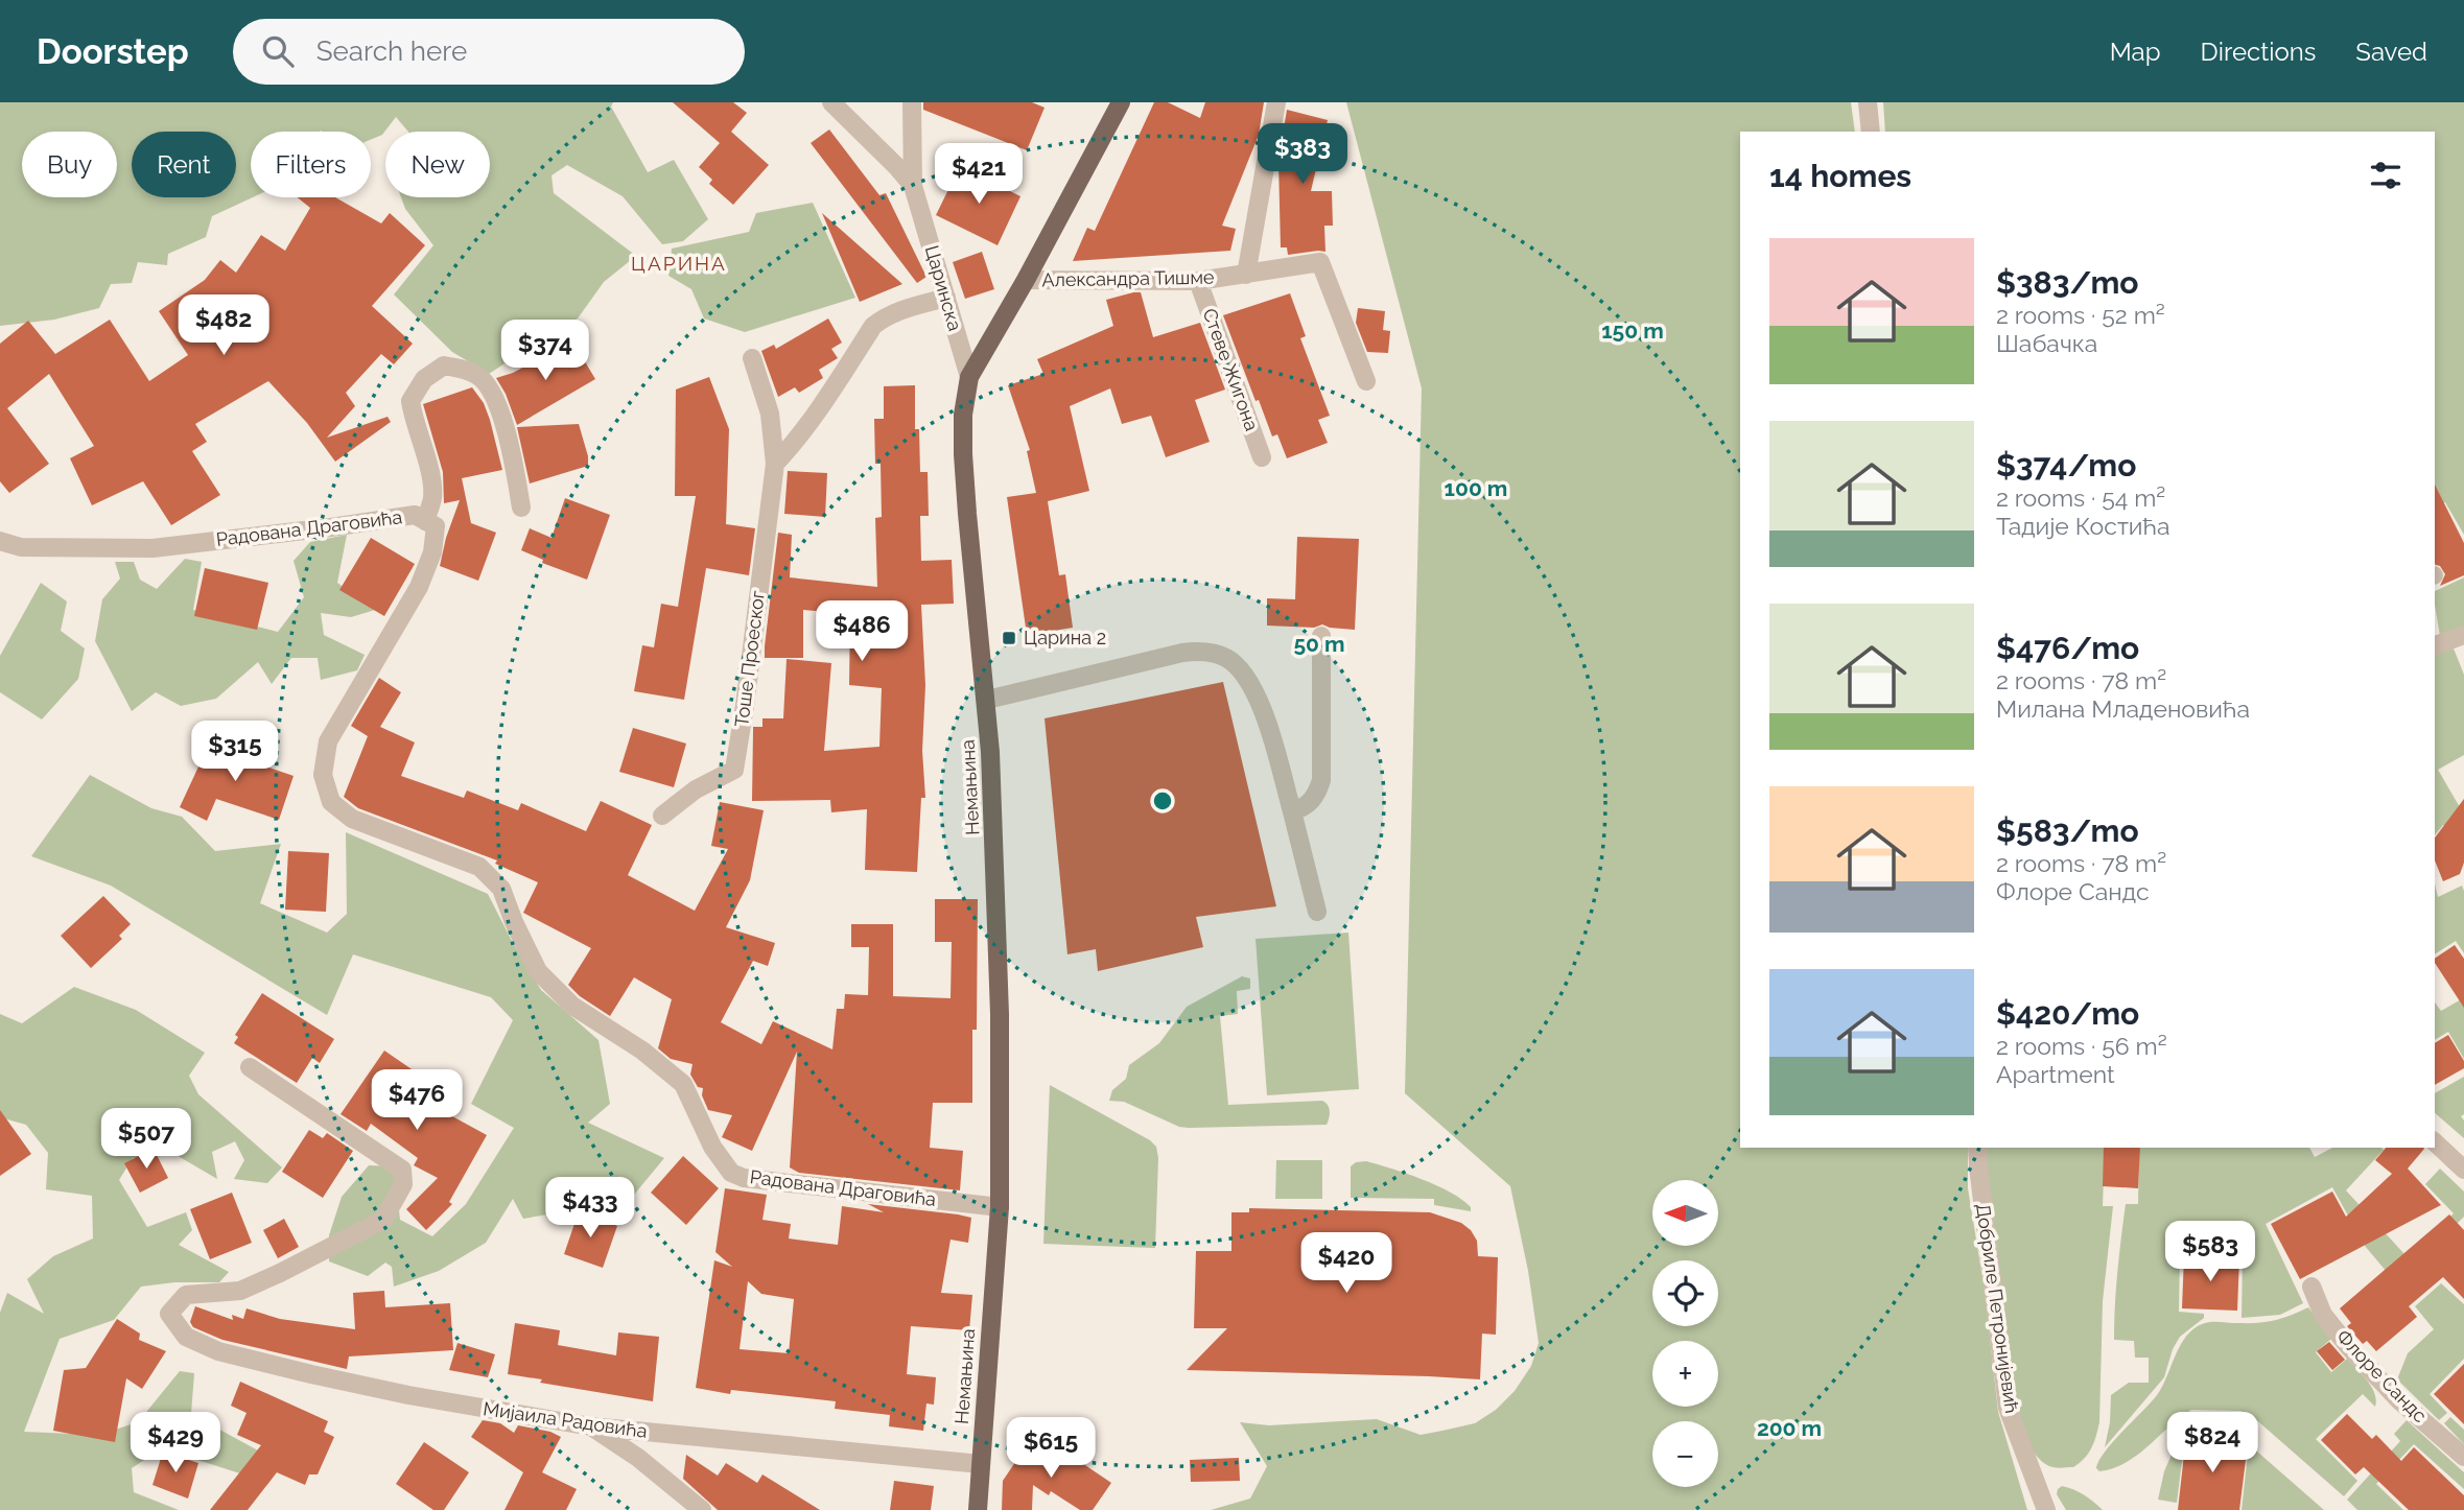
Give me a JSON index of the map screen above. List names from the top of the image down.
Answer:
{
  "streets": {
    "main road": ["Немањина"],
    "street": [
      "Александра Тишме",
      "Царинска",
      "Стеве Жигона",
      "Радована Драговића",
      "Тоше Проеског",
      "Добриле Петронијевић",
      "Флоре Сандс",
      "Мијаила Радовића"
    ]
  },
  "crossings": [
    ["Александра Тишме", "Стеве Жигона"],
    ["Александра Тишме", "Немањина"],
    ["Царинска", "Немањина"],
    ["Радована Драговића", "Немањина"],
    ["Немањина", "Мијаила Радовића"]
  ],
  "districts": ["ЦАРИНА"],
  "places": {
    "transit": ["Царина 2"]
  },
  "north": "left",
  "page": {
    "header": "Doorstep",
    "search": "Search here",
    "nav": ["Map", "Directions", "Saved"],
    "price": [
      "$383",
      "$421",
      "$482",
      "$374",
      "$486",
      "$315",
      "$476",
      "$507",
      "$433",
      "$583",
      "$420",
      "$429",
      "$824",
      "$615"
    ],
    "chip": [
      "Buy",
      "Rent",
      "Filters",
      "New"
    ],
    "heading": "14 homes",
    "list": [
      {
        "name": "$383/mo",
        "note": "2 rooms · 52 m² · Шабачка"
      },
      {
        "name": "$374/mo",
        "note": "2 rooms · 54 m² · Тадије Костића"
      },
      {
        "name": "$476/mo",
        "note": "2 rooms · 78 m² · Милана Младеновића"
      },
      {
        "name": "$583/mo",
        "note": "2 rooms · 78 m² · Флоре Сандс"
      },
      {
        "name": "$420/mo",
        "note": "2 rooms · 56 m² · Apartment"
      }
    ],
    "map_buttons": ["+", "−"]
  },
  "rings": [
    "150 m",
    "100 m",
    "50 m",
    "200 m"
  ]
}
